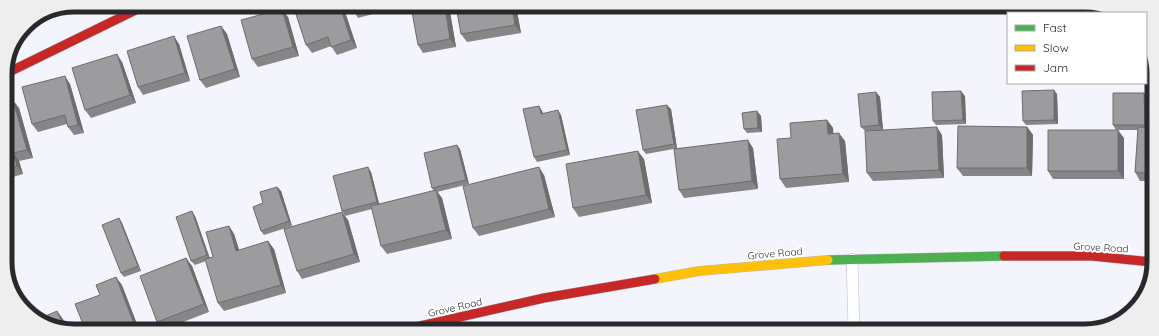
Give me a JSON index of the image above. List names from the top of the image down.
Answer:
{
  "streets": {
    "street": ["Grove Road"]
  },
  "legend": ["Fast", "Slow", "Jam"]
}
